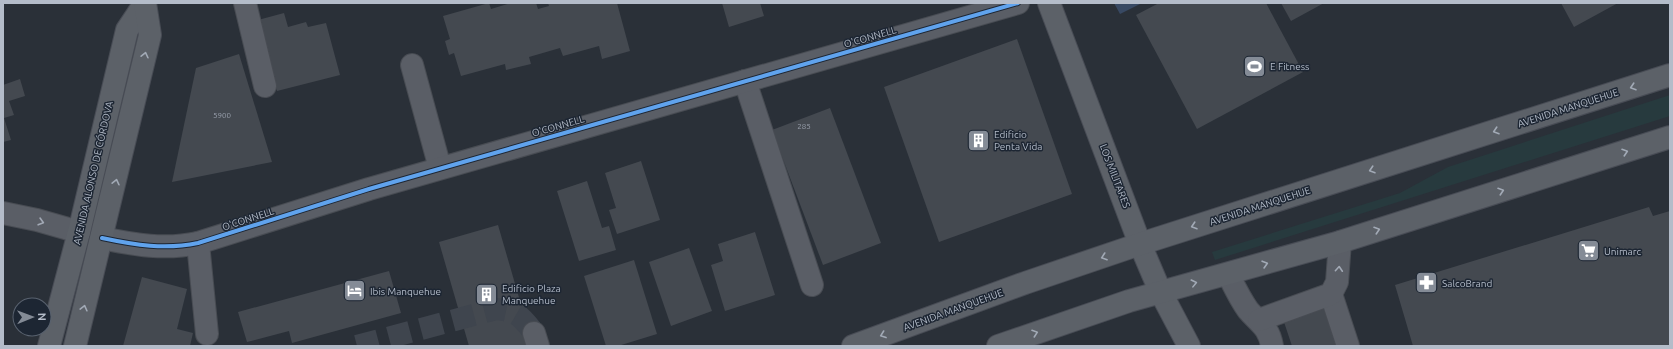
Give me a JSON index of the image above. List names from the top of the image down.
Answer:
{
  "streets": {
    "main road": ["AVENIDA MANQUEHUE", "AVENIDA ALONSO DE CÓRDOVA", "LOS MILITARES"],
    "street": ["O'CONNELL"]
  },
  "crossings": [
    ["O'CONNELL", "AVENIDA ALONSO DE CÓRDOVA"],
    ["AVENIDA MANQUEHUE", "LOS MILITARES"]
  ],
  "places": {
    "sports": ["E Fitness"],
    "building": ["Edificio Penta Vida", "Edificio Plaza Manquehue"],
    "supermarket": ["Unimarc"],
    "pharmacy": ["SalcoBrand"],
    "hotel": ["Ibis Manquehue"]
  },
  "house_numbers": ["5900", "285"],
  "north": "right"
}
